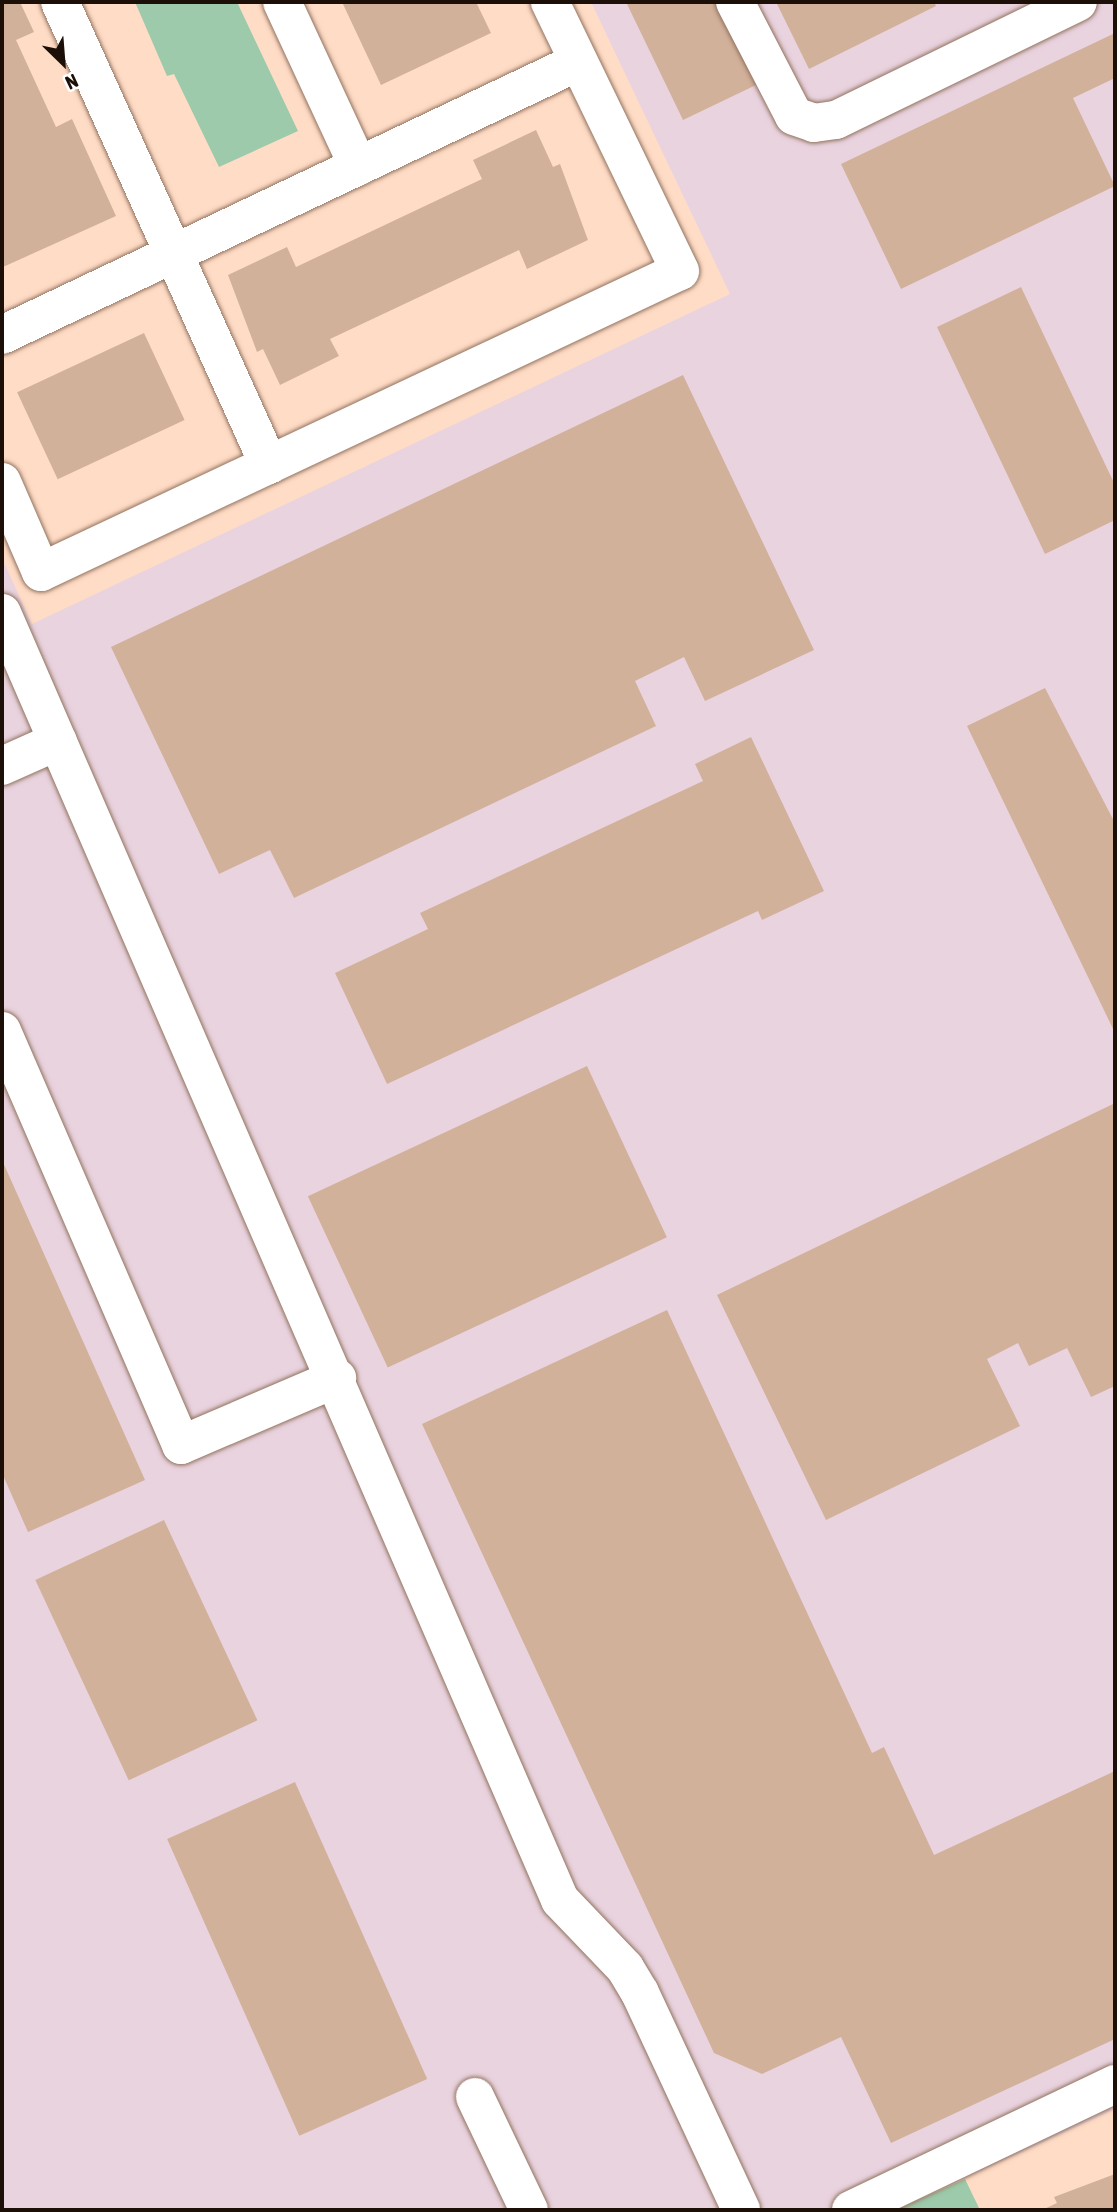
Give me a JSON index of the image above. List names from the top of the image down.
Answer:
{
  "north": "bottom right"
}
